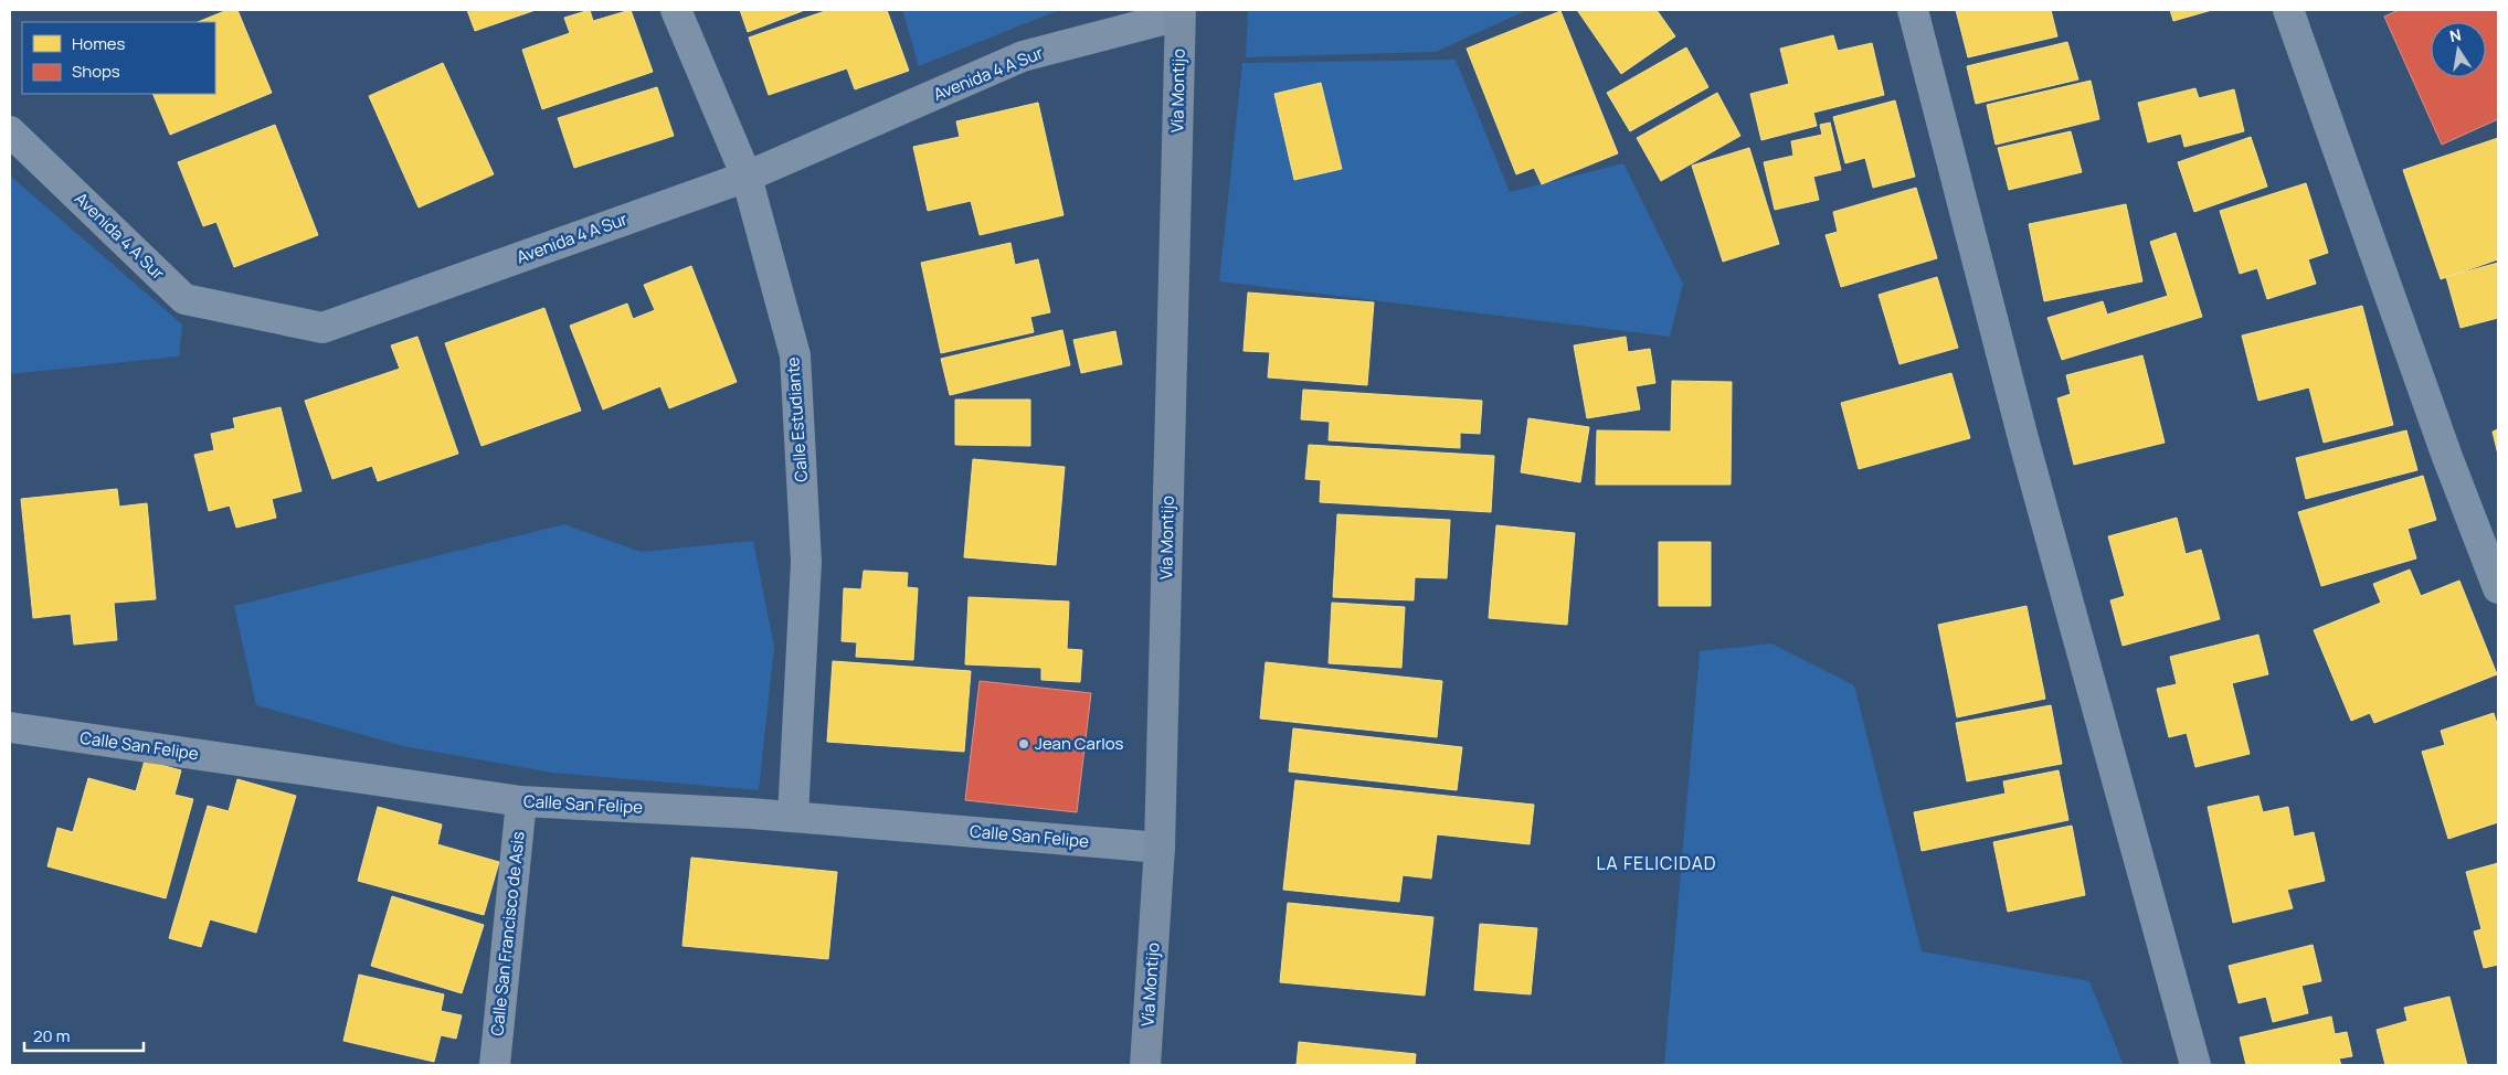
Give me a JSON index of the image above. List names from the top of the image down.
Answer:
{
  "streets": {
    "main road": ["Vía Montijo"],
    "street": [
      "Avenida 4 A Sur",
      "Calle Estudiante",
      "Calle San Felipe",
      "Calle San Francisco de Asis"
    ]
  },
  "crossings": [
    ["Avenida 4 A Sur", "Vía Montijo"],
    ["Avenida 4 A Sur", "Calle Estudiante"],
    ["Vía Montijo", "Calle San Felipe"],
    ["Calle Estudiante", "Calle San Felipe"],
    ["Calle San Felipe", "Calle San Francisco de Asis"]
  ],
  "districts": ["LA FELICIDAD"],
  "places": ["Jean Carlos"],
  "legend": ["Homes", "Shops"],
  "scale_bar": "20 m",
  "north": "top"
}
